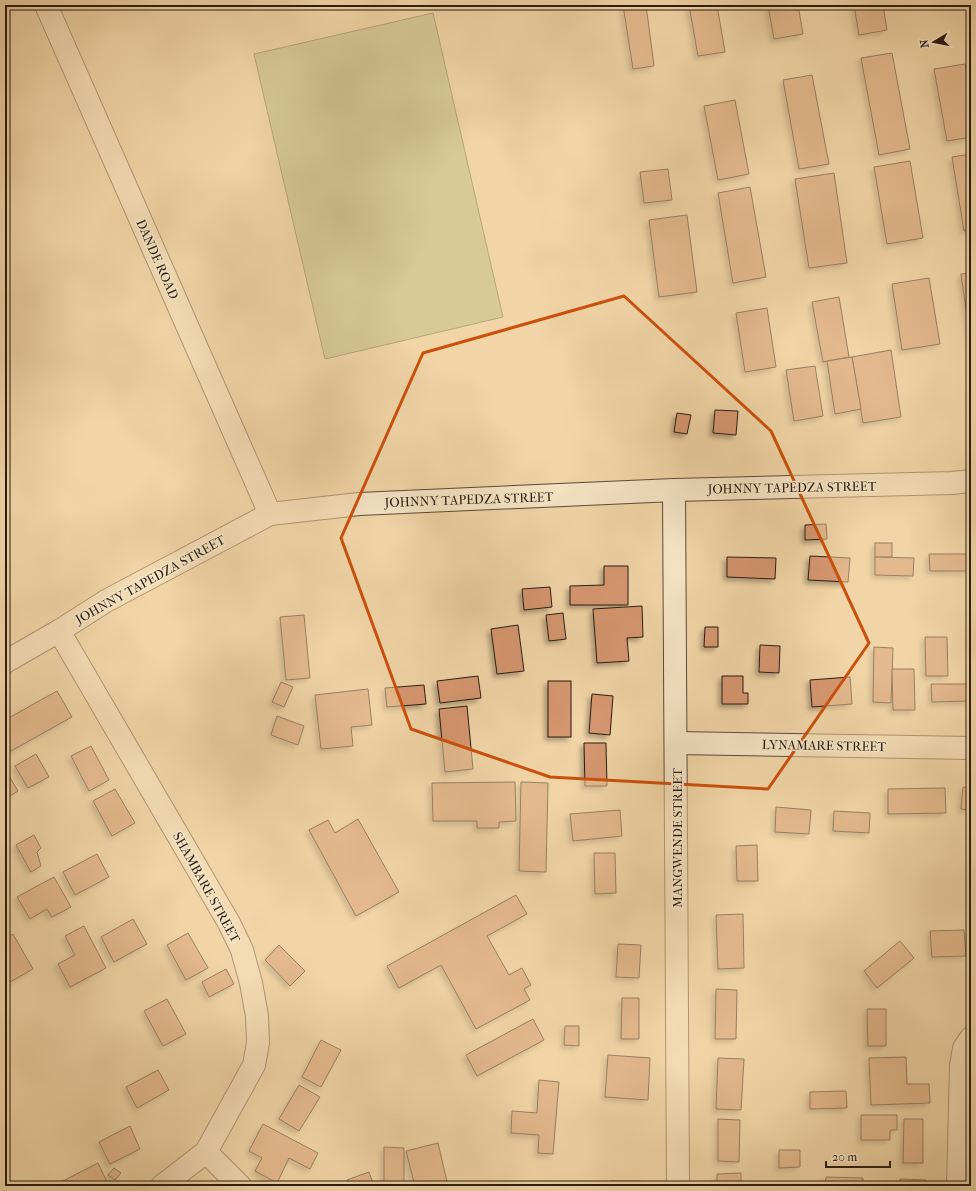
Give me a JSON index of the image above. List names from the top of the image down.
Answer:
{
  "streets": {
    "street": [
      "DANDE ROAD",
      "JOHNNY TAPEDZA STREET",
      "LYNAMARE STREET",
      "MANGWENDE STREET",
      "SHAMBARE STREET"
    ]
  },
  "crossings": [
    ["DANDE ROAD", "JOHNNY TAPEDZA STREET"],
    ["JOHNNY TAPEDZA STREET", "MANGWENDE STREET"],
    ["JOHNNY TAPEDZA STREET", "SHAMBARE STREET"],
    ["LYNAMARE STREET", "MANGWENDE STREET"]
  ],
  "scale_bar": "20 m",
  "north": "left"
}
